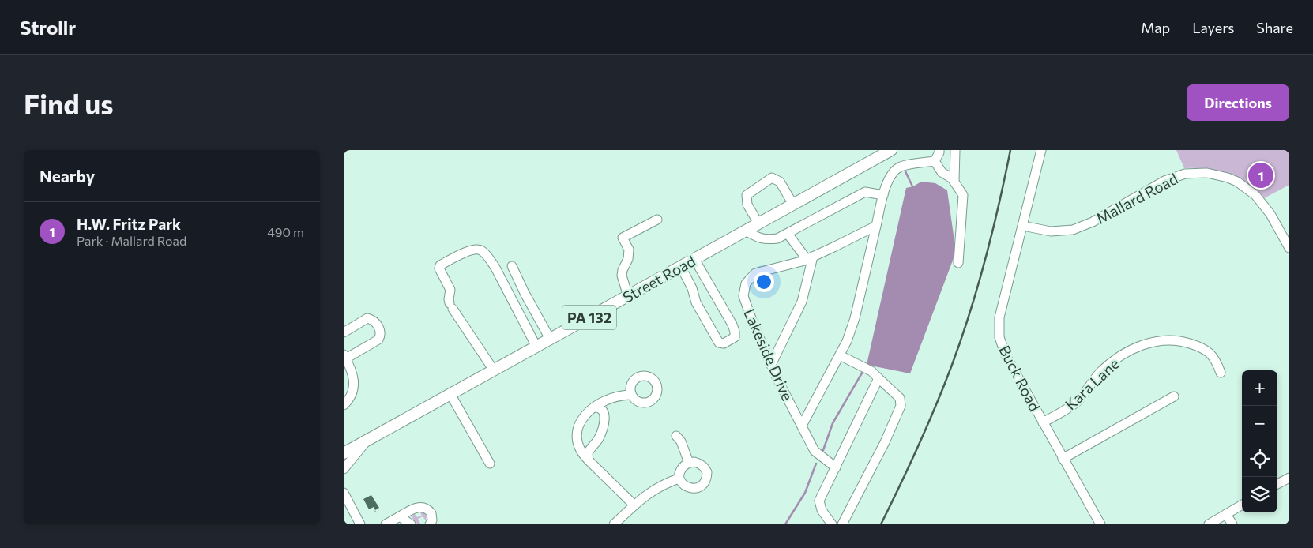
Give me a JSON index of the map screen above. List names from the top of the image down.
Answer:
{
  "streets": {
    "main road": ["Street Road", "PA 132"],
    "street": [
      "Mallard Road",
      "Lakeside Drive",
      "Buck Road",
      "Kara Lane"
    ]
  },
  "crossings": [
    ["Mallard Road", "Buck Road"],
    ["Buck Road", "Kara Lane"]
  ],
  "page": {
    "header": "Strollr",
    "nav": ["Map", "Layers", "Share"],
    "buttons": "Directions",
    "title": "Find us",
    "heading": "Nearby",
    "pins": "1",
    "list": [
      {
        "mark": "1",
        "name": "H.W. Fritz Park",
        "note": "Park · Mallard Road",
        "value": "490 m"
      }
    ],
    "map_buttons": ["+", "−"]
  }
}
